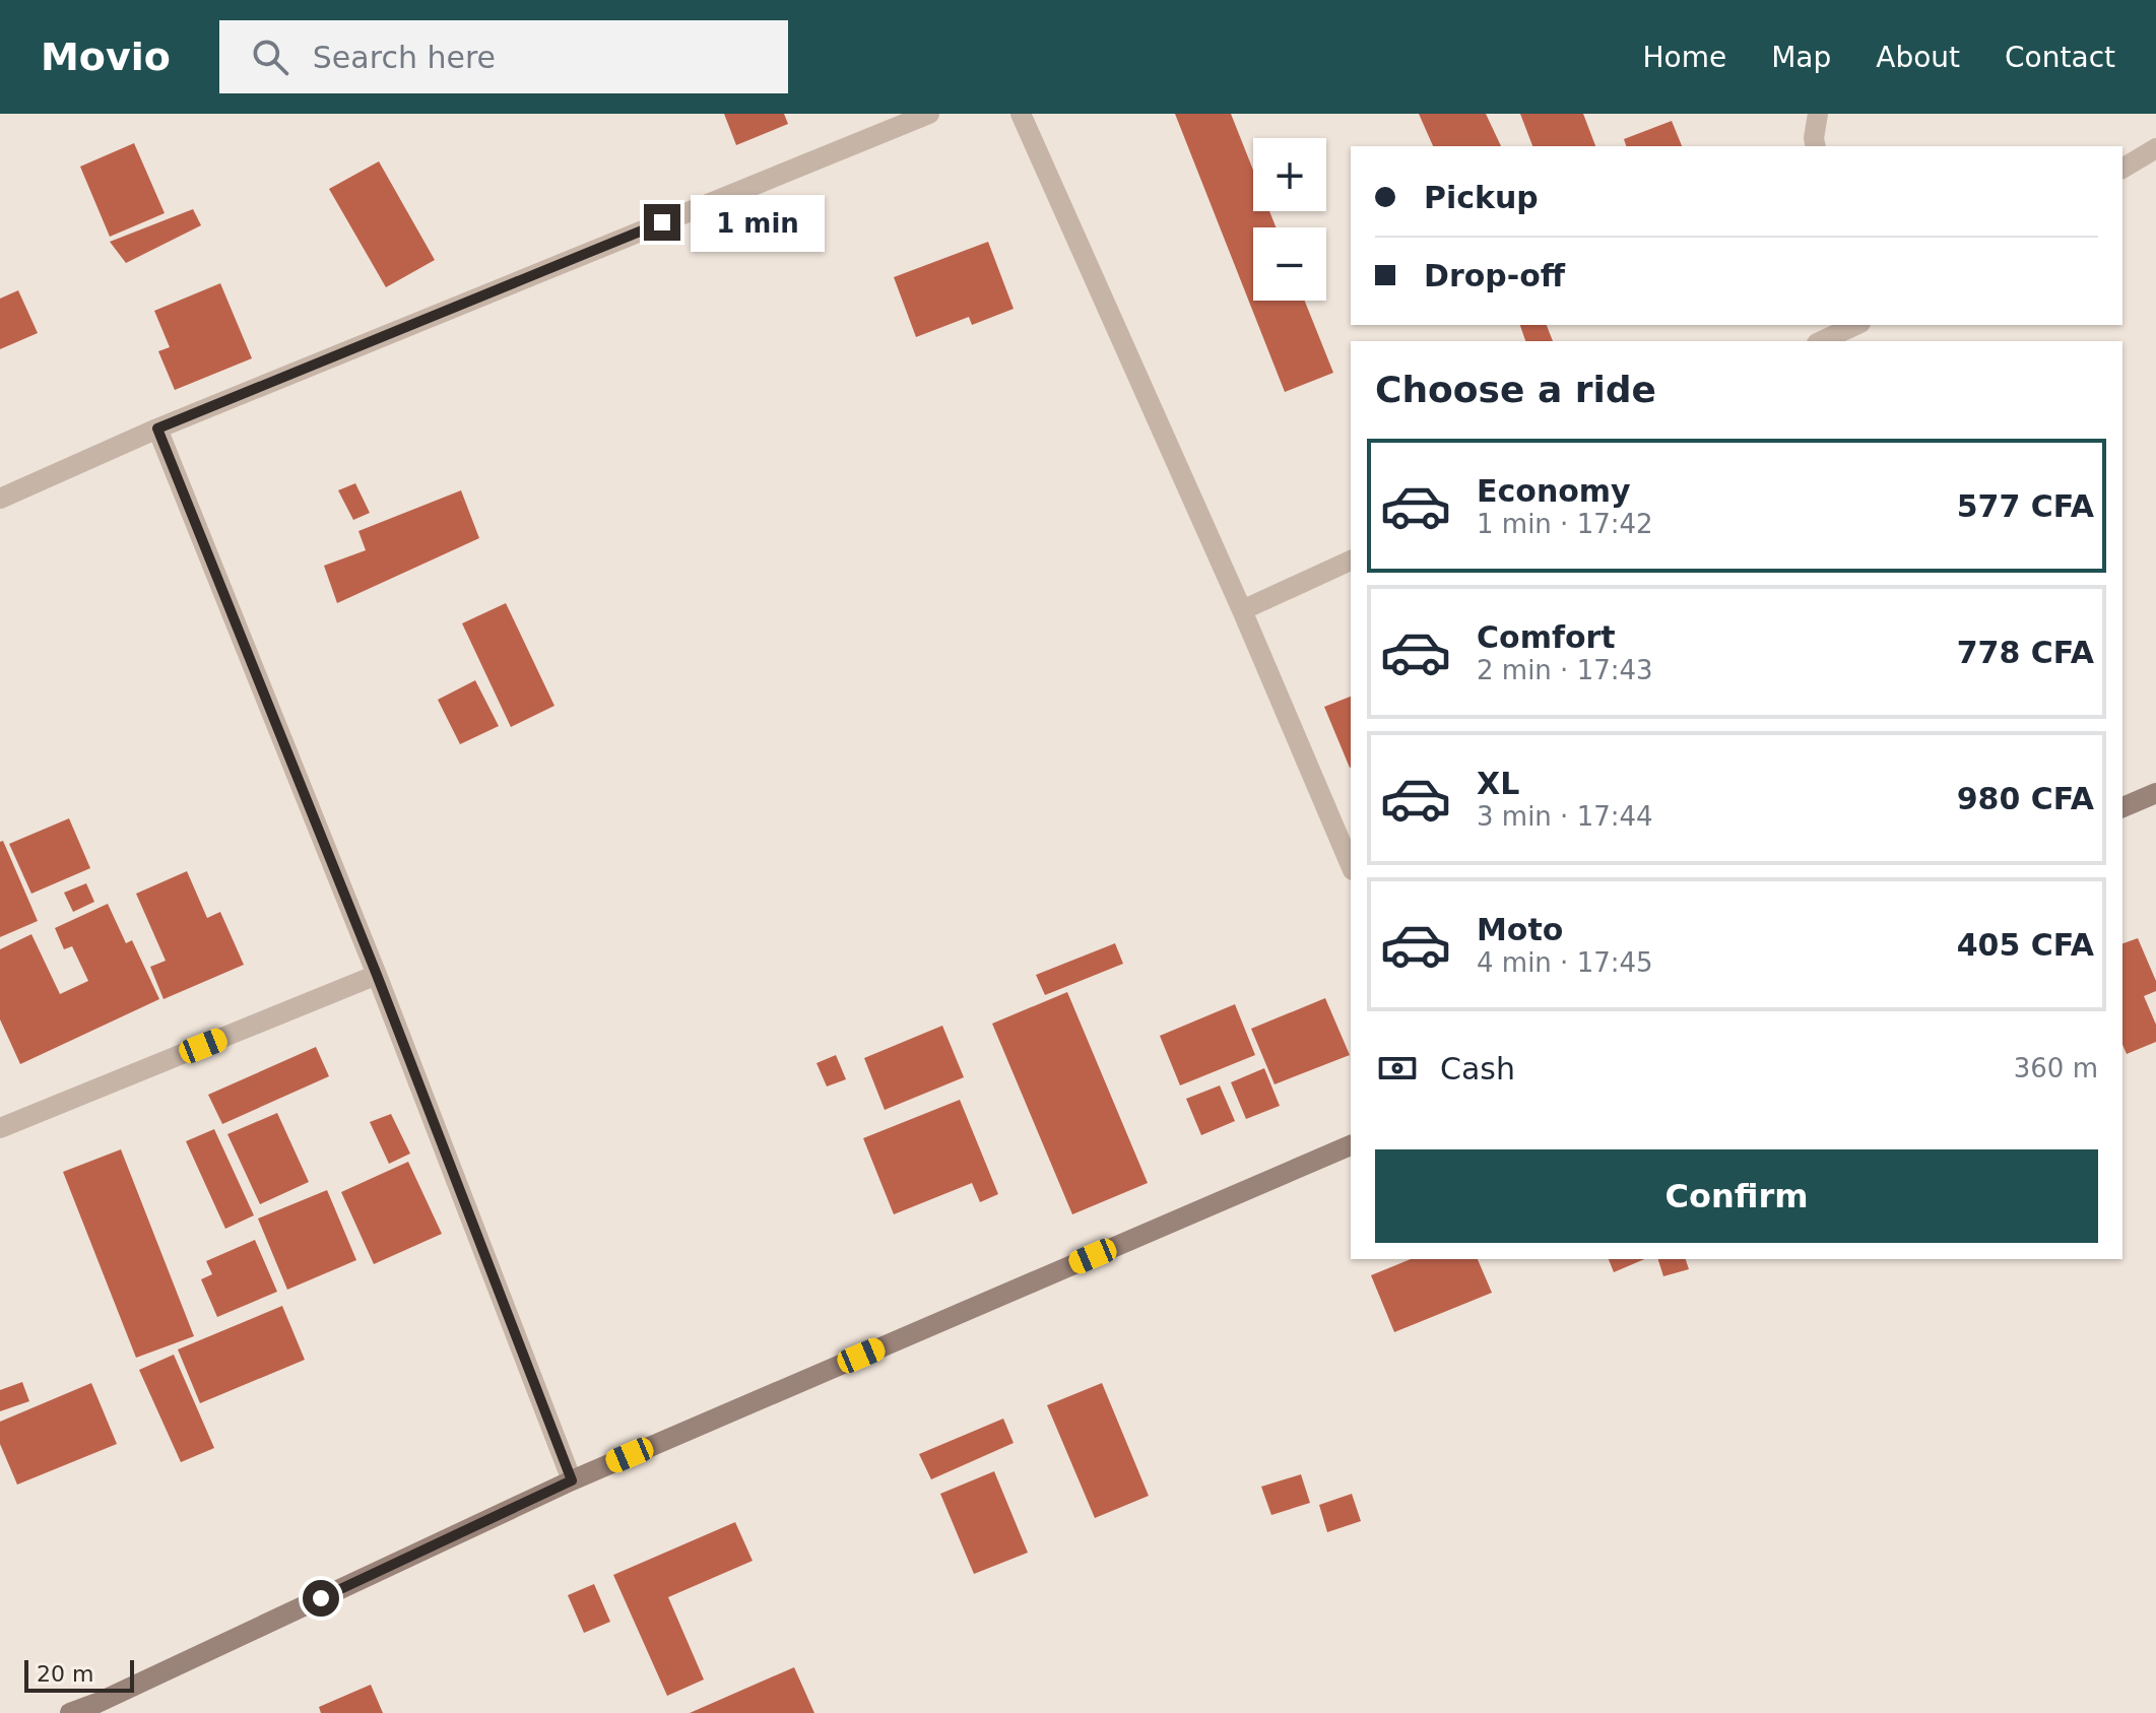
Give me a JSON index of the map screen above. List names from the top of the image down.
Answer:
{
  "scale_bar": "20 m",
  "page": {
    "header": "Movio",
    "search": "Search here",
    "nav": [
      "Home",
      "Map",
      "About",
      "Contact"
    ],
    "map_buttons": ["+", "−"],
    "banner": ["Pickup", "Drop-off"],
    "bubble": "1 min",
    "heading": "Choose a ride",
    "list": [
      {
        "name": "Economy",
        "note": "1 min · 17:42",
        "value": "577 CFA"
      },
      {
        "name": "Comfort",
        "note": "2 min · 17:43",
        "value": "778 CFA"
      },
      {
        "name": "XL",
        "note": "3 min · 17:44",
        "value": "980 CFA"
      },
      {
        "name": "Moto",
        "note": "4 min · 17:45",
        "value": "405 CFA"
      }
    ],
    "pay": ["Cash", "360 m"],
    "buttons": "Confirm",
    "scale": "20 m"
  }
}
